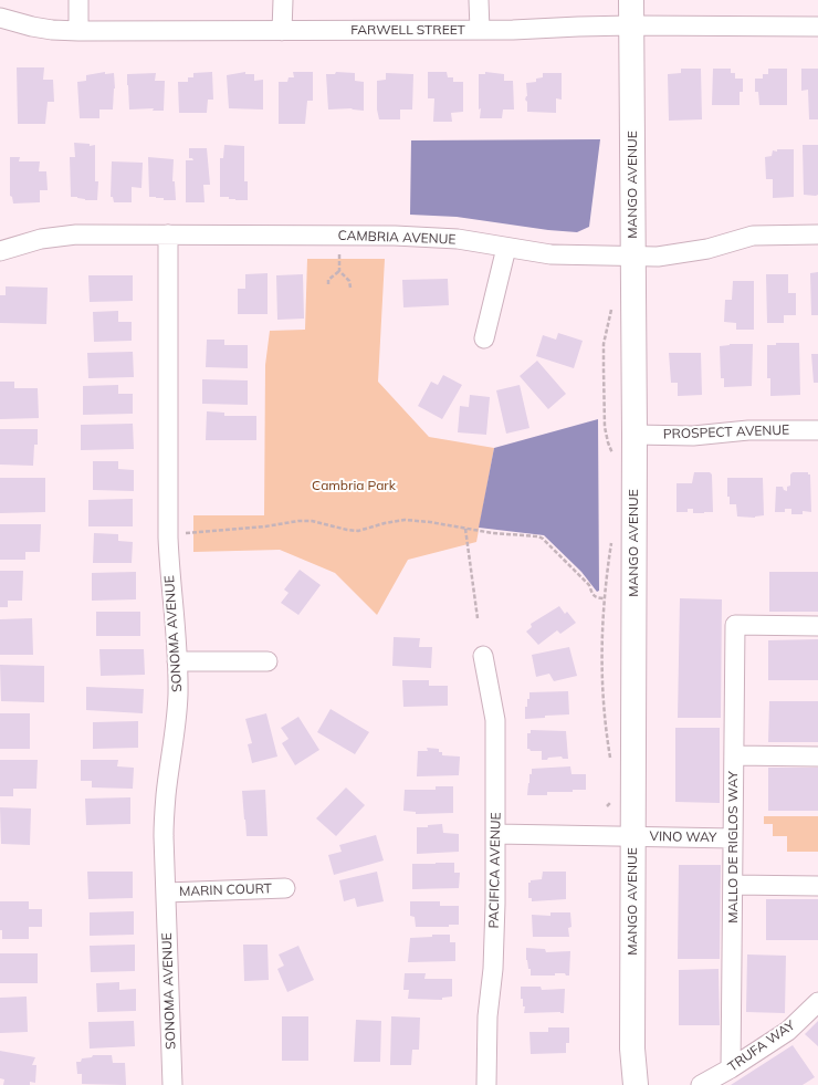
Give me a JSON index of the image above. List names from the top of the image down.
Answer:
{
  "streets": {
    "street": [
      "FARWELL STREET",
      "MANGO AVENUE",
      "CAMBRIA AVENUE",
      "PROSPECT AVENUE",
      "SONOMA AVENUE",
      "VINO WAY",
      "MALLO DE RIGLOS WAY",
      "PACIFICA AVENUE",
      "MARIN COURT",
      "TRUFA WAY"
    ]
  },
  "crossings": [
    ["FARWELL STREET", "MANGO AVENUE"],
    ["MANGO AVENUE", "CAMBRIA AVENUE"],
    ["MANGO AVENUE", "PROSPECT AVENUE"],
    ["MANGO AVENUE", "VINO WAY"],
    ["CAMBRIA AVENUE", "SONOMA AVENUE"],
    ["SONOMA AVENUE", "MARIN COURT"],
    ["VINO WAY", "MALLO DE RIGLOS WAY"],
    ["VINO WAY", "PACIFICA AVENUE"],
    ["MALLO DE RIGLOS WAY", "TRUFA WAY"]
  ],
  "parks": ["Cambria Park"]
}
